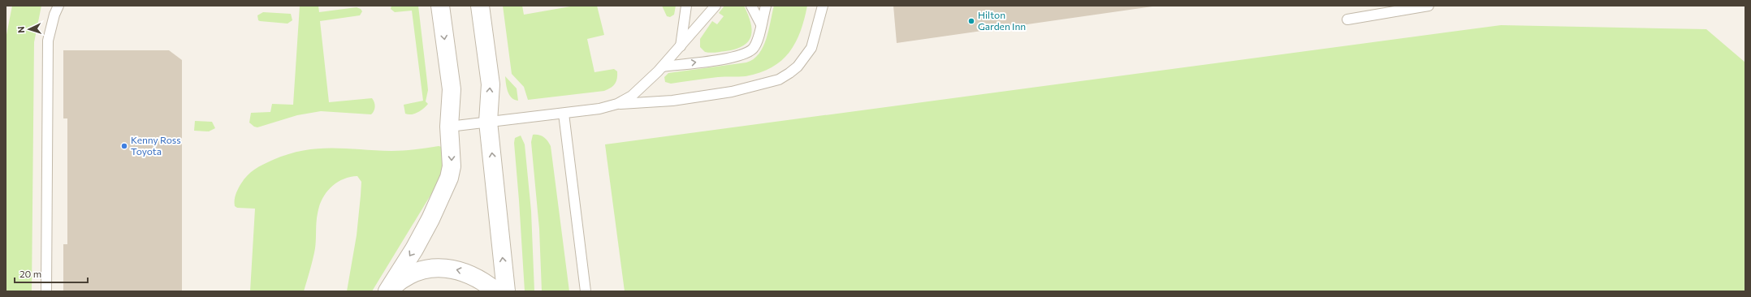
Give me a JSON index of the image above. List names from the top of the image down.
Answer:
{
  "places": ["Hilton Garden Inn", "Kenny Ross Toyota"],
  "scale_bar": "20 m",
  "north": "left"
}
